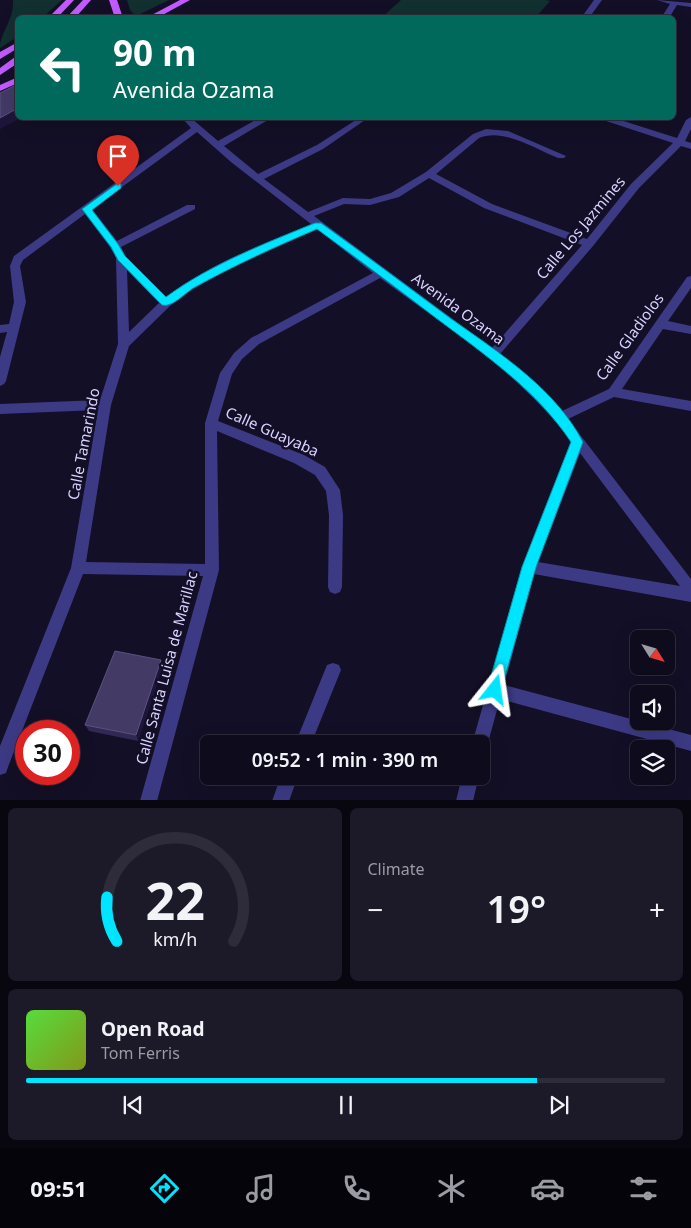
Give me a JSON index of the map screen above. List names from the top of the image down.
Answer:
{
  "streets": {
    "street": [
      "Calle Los Jazmines",
      "Avenida Ozama",
      "Calle Gladiolos",
      "Calle Guayaba",
      "Calle Tamarindo",
      "Calle Santa Luisa de Marillac"
    ]
  },
  "crossings": [
    ["Calle Los Jazmines", "Avenida Ozama"],
    ["Avenida Ozama", "Calle Gladiolos"],
    ["Avenida Ozama", "Calle Tamarindo"],
    ["Avenida Ozama", "Calle Santa Luisa de Marillac"],
    ["Calle Guayaba", "Calle Santa Luisa de Marillac"]
  ],
  "north": "bottom right",
  "page": {
    "turn": ["90 m", "Avenida Ozama"],
    "limit": "30",
    "trip": "09:52 · 1 min · 390 m",
    "tile": "Climate",
    "heat": ["−", "19°", "+"],
    "song": ["Open Road", "Tom Ferris"],
    "tabs": "09:51",
    "gauge": ["22", "km/h"]
  }
}
